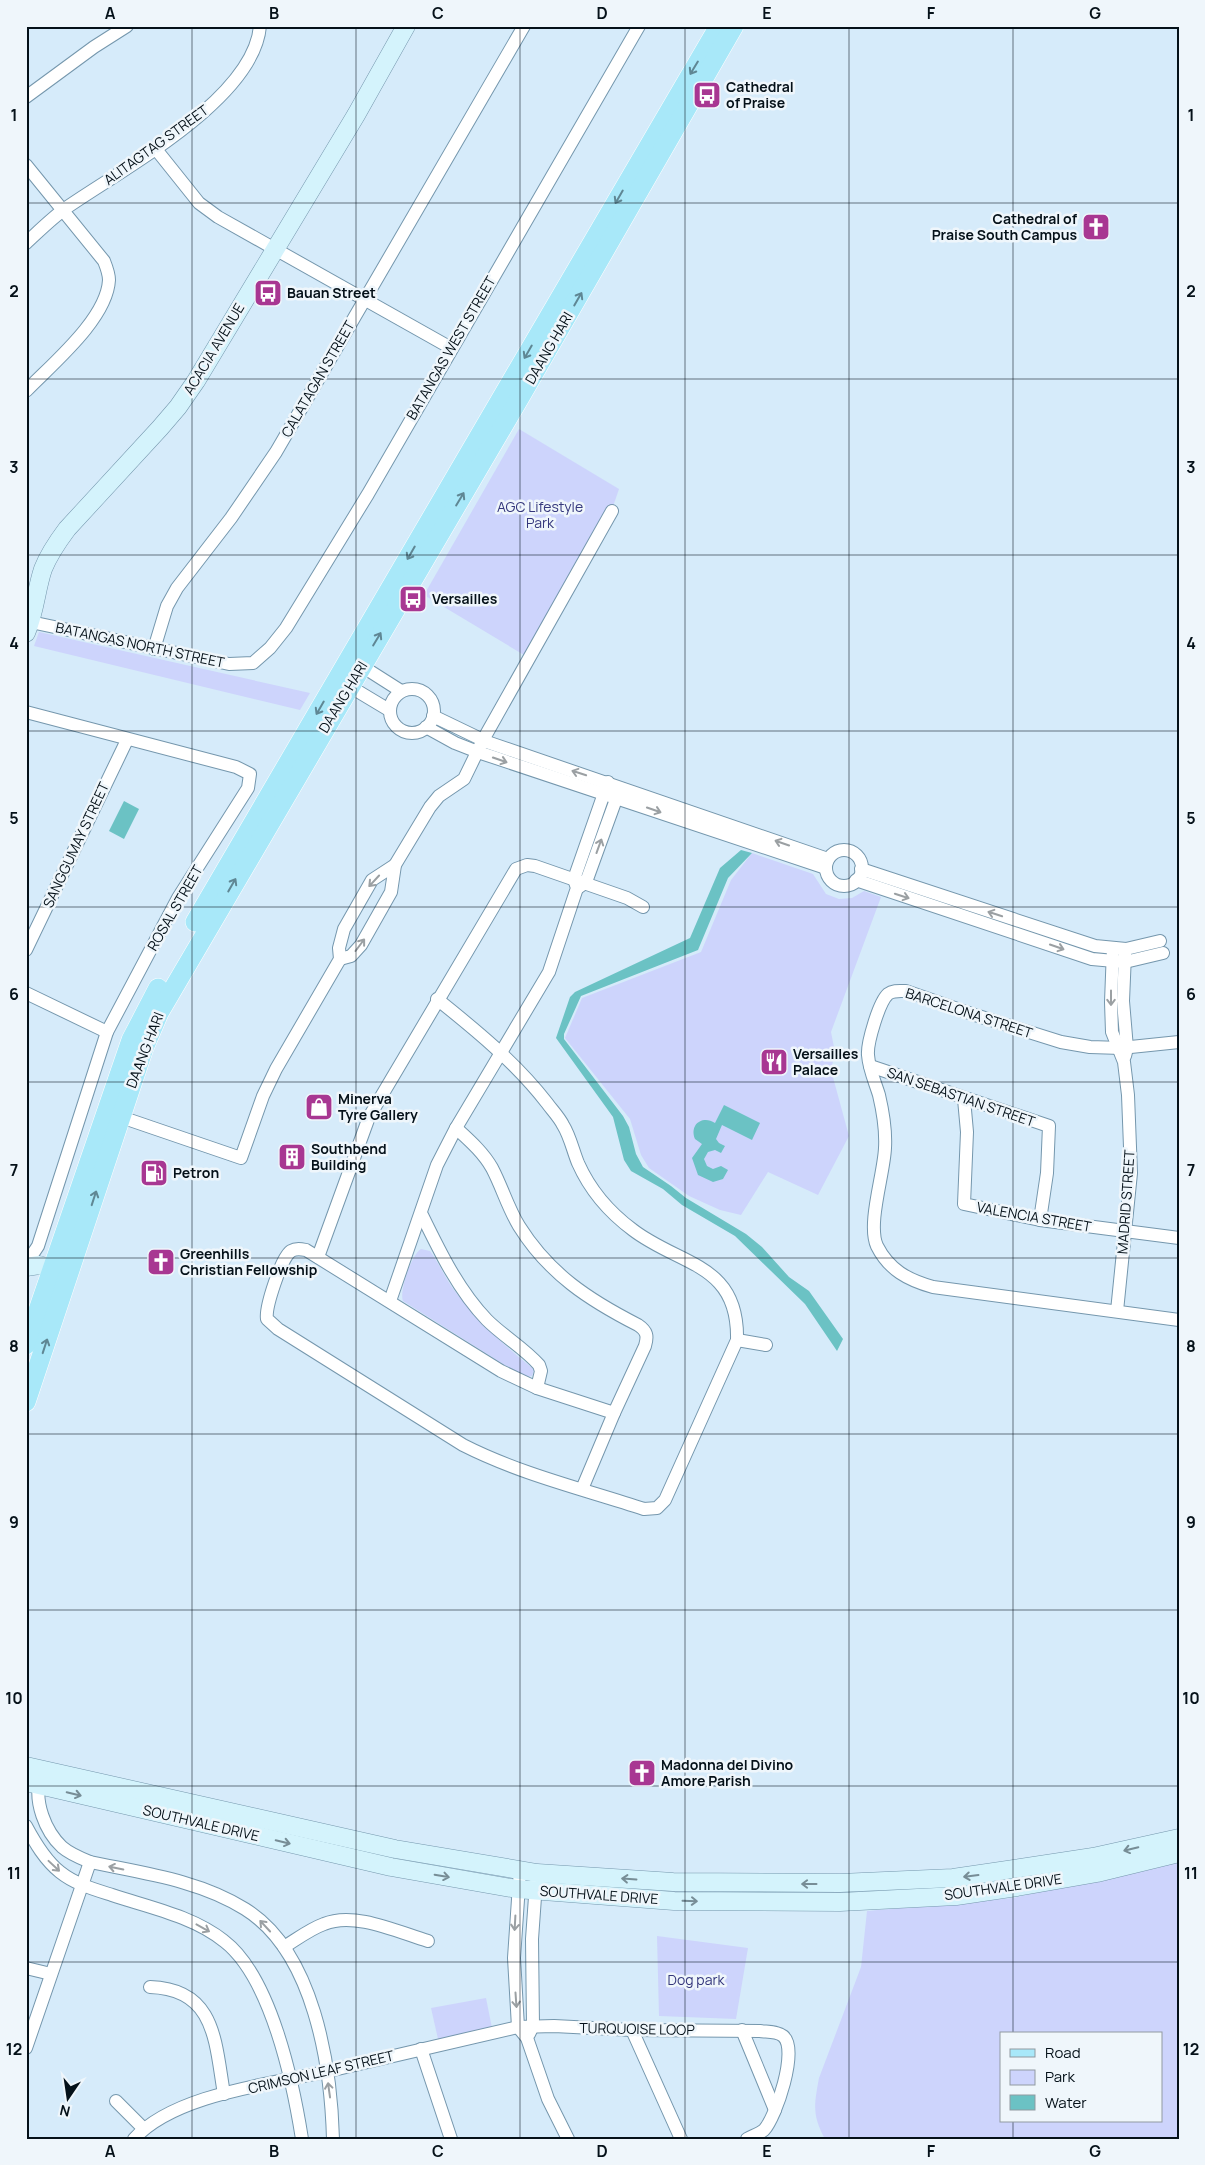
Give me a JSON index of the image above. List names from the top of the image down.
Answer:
{
  "streets": {
    "main road": ["DAANG HARI"],
    "street": [
      "ALITAGTAG STREET",
      "BATANGAS WEST STREET",
      "ACACIA AVENUE",
      "CALATAGAN STREET",
      "BATANGAS NORTH STREET",
      "SANGGUMAY STREET",
      "ROSAL STREET",
      "BARCELONA STREET",
      "SAN SEBASTIAN STREET",
      "MADRID STREET",
      "VALENCIA STREET",
      "SOUTHVALE DRIVE",
      "TURQUOISE LOOP",
      "CRIMSON LEAF STREET"
    ]
  },
  "crossings": [
    ["BATANGAS WEST STREET", "BATANGAS NORTH STREET"],
    ["DAANG HARI", "ROSAL STREET"],
    ["ACACIA AVENUE", "BATANGAS NORTH STREET"],
    ["CALATAGAN STREET", "BATANGAS NORTH STREET"],
    ["SANGGUMAY STREET", "ROSAL STREET"],
    ["BARCELONA STREET", "SAN SEBASTIAN STREET"],
    ["BARCELONA STREET", "MADRID STREET"],
    ["SAN SEBASTIAN STREET", "VALENCIA STREET"],
    ["MADRID STREET", "VALENCIA STREET"],
    ["TURQUOISE LOOP", "CRIMSON LEAF STREET"]
  ],
  "parks": ["AGC Lifestyle Park", "Dog park"],
  "places": {
    "bus stop": ["Cathedral of Praise", "Bauan Street", "Versailles"],
    "church": ["Cathedral of Praise South Campus", "Greenhills Christian Fellowship", "Madonna del Divino Amore Parish"],
    "restaurant": ["Versailles Palace"],
    "shop": ["Minerva Tyre Gallery"],
    "building": ["Southbend Building"],
    "fuel station": ["Petron"]
  },
  "legend": ["Road", "Park", "Water"],
  "north": "bottom",
  "grid": {
    "columns": [
      "A",
      "B",
      "C",
      "D",
      "E",
      "F",
      "G"
    ],
    "rows": [
      "1",
      "2",
      "3",
      "4",
      "5",
      "6",
      "7",
      "8",
      "9",
      "10",
      "11",
      "12"
    ]
  }
}
